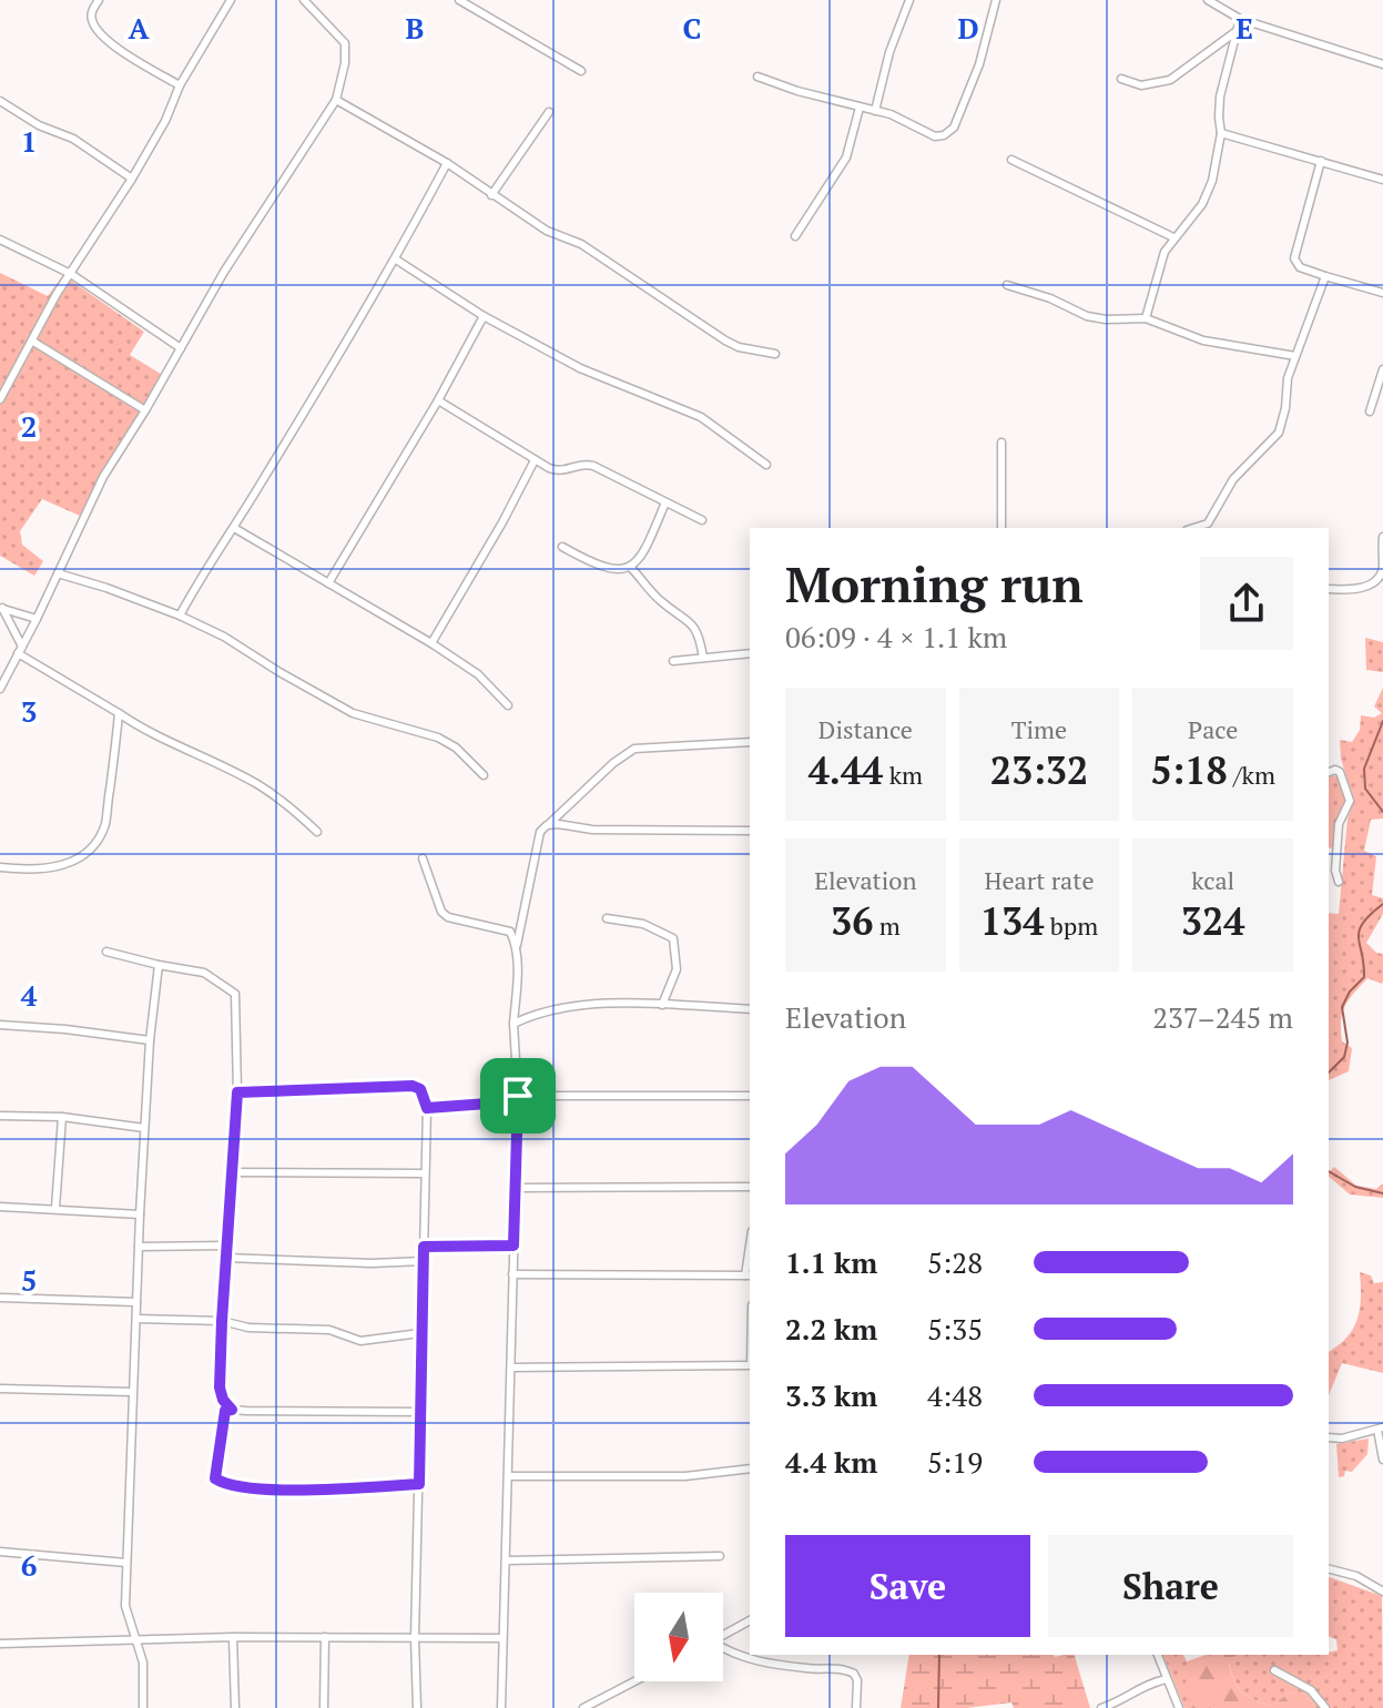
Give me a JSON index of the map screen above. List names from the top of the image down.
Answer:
{
  "north": "bottom",
  "page": {
    "heading": ["Morning run", "06:09 · 4 × 1.1 km"],
    "stats": [
      ["Distance", "4.44 km"],
      ["Time", "23:32"],
      ["Pace", "5:18 /km"],
      ["Elevation", "36 m"],
      ["Heart rate", "134 bpm"],
      ["kcal", "324"]
    ],
    "chart": ["Elevation", "237–245 m"],
    "list": [
      {
        "name": "1.1 km",
        "note": "5:28"
      },
      {
        "name": "2.2 km",
        "note": "5:35"
      },
      {
        "name": "3.3 km",
        "note": "4:48"
      },
      {
        "name": "4.4 km",
        "note": "5:19"
      }
    ],
    "buttons": ["Save", "Share"]
  },
  "grid": {
    "columns": [
      "A",
      "B",
      "C",
      "D",
      "E"
    ],
    "rows": [
      "1",
      "2",
      "3",
      "4",
      "5",
      "6"
    ]
  }
}
